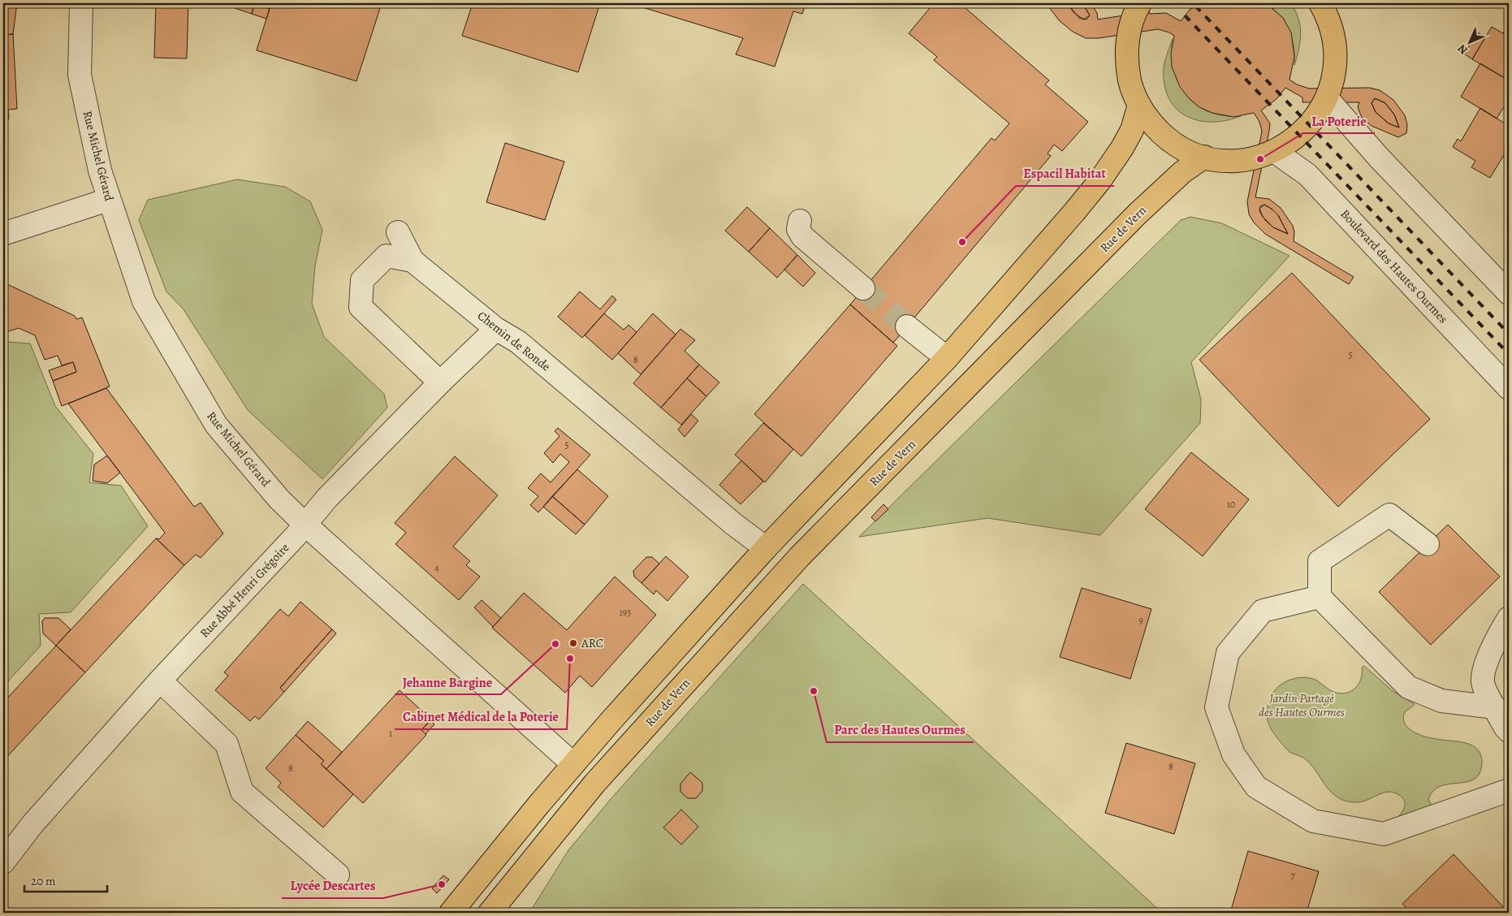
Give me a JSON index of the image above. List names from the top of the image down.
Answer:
{
  "streets": {
    "main road": ["Rue de Vern"],
    "street": [
      "Rue Michel Gérard",
      "Boulevard des Hautes Ourmes",
      "Chemin de Ronde",
      "Rue Abbé Henri Grégoire"
    ]
  },
  "crossings": [
    ["Rue Michel Gérard", "Rue Abbé Henri Grégoire"],
    ["Chemin de Ronde", "Rue Abbé Henri Grégoire"]
  ],
  "parks": ["Jardin Partagé des Hautes Ourmes"],
  "places": [
    "La Poterie",
    "Espacil Habitat",
    "ARC",
    "Jehanne Bargine",
    "Cabinet Médical de la Poterie",
    "Parc des Hautes Ourmes",
    "Lycée Descartes"
  ],
  "house_numbers": [
    "5",
    "8",
    "5",
    "10",
    "4",
    "193",
    "9",
    "1",
    "8",
    "8",
    "7"
  ],
  "scale_bar": "20 m",
  "north": "bottom left"
}
